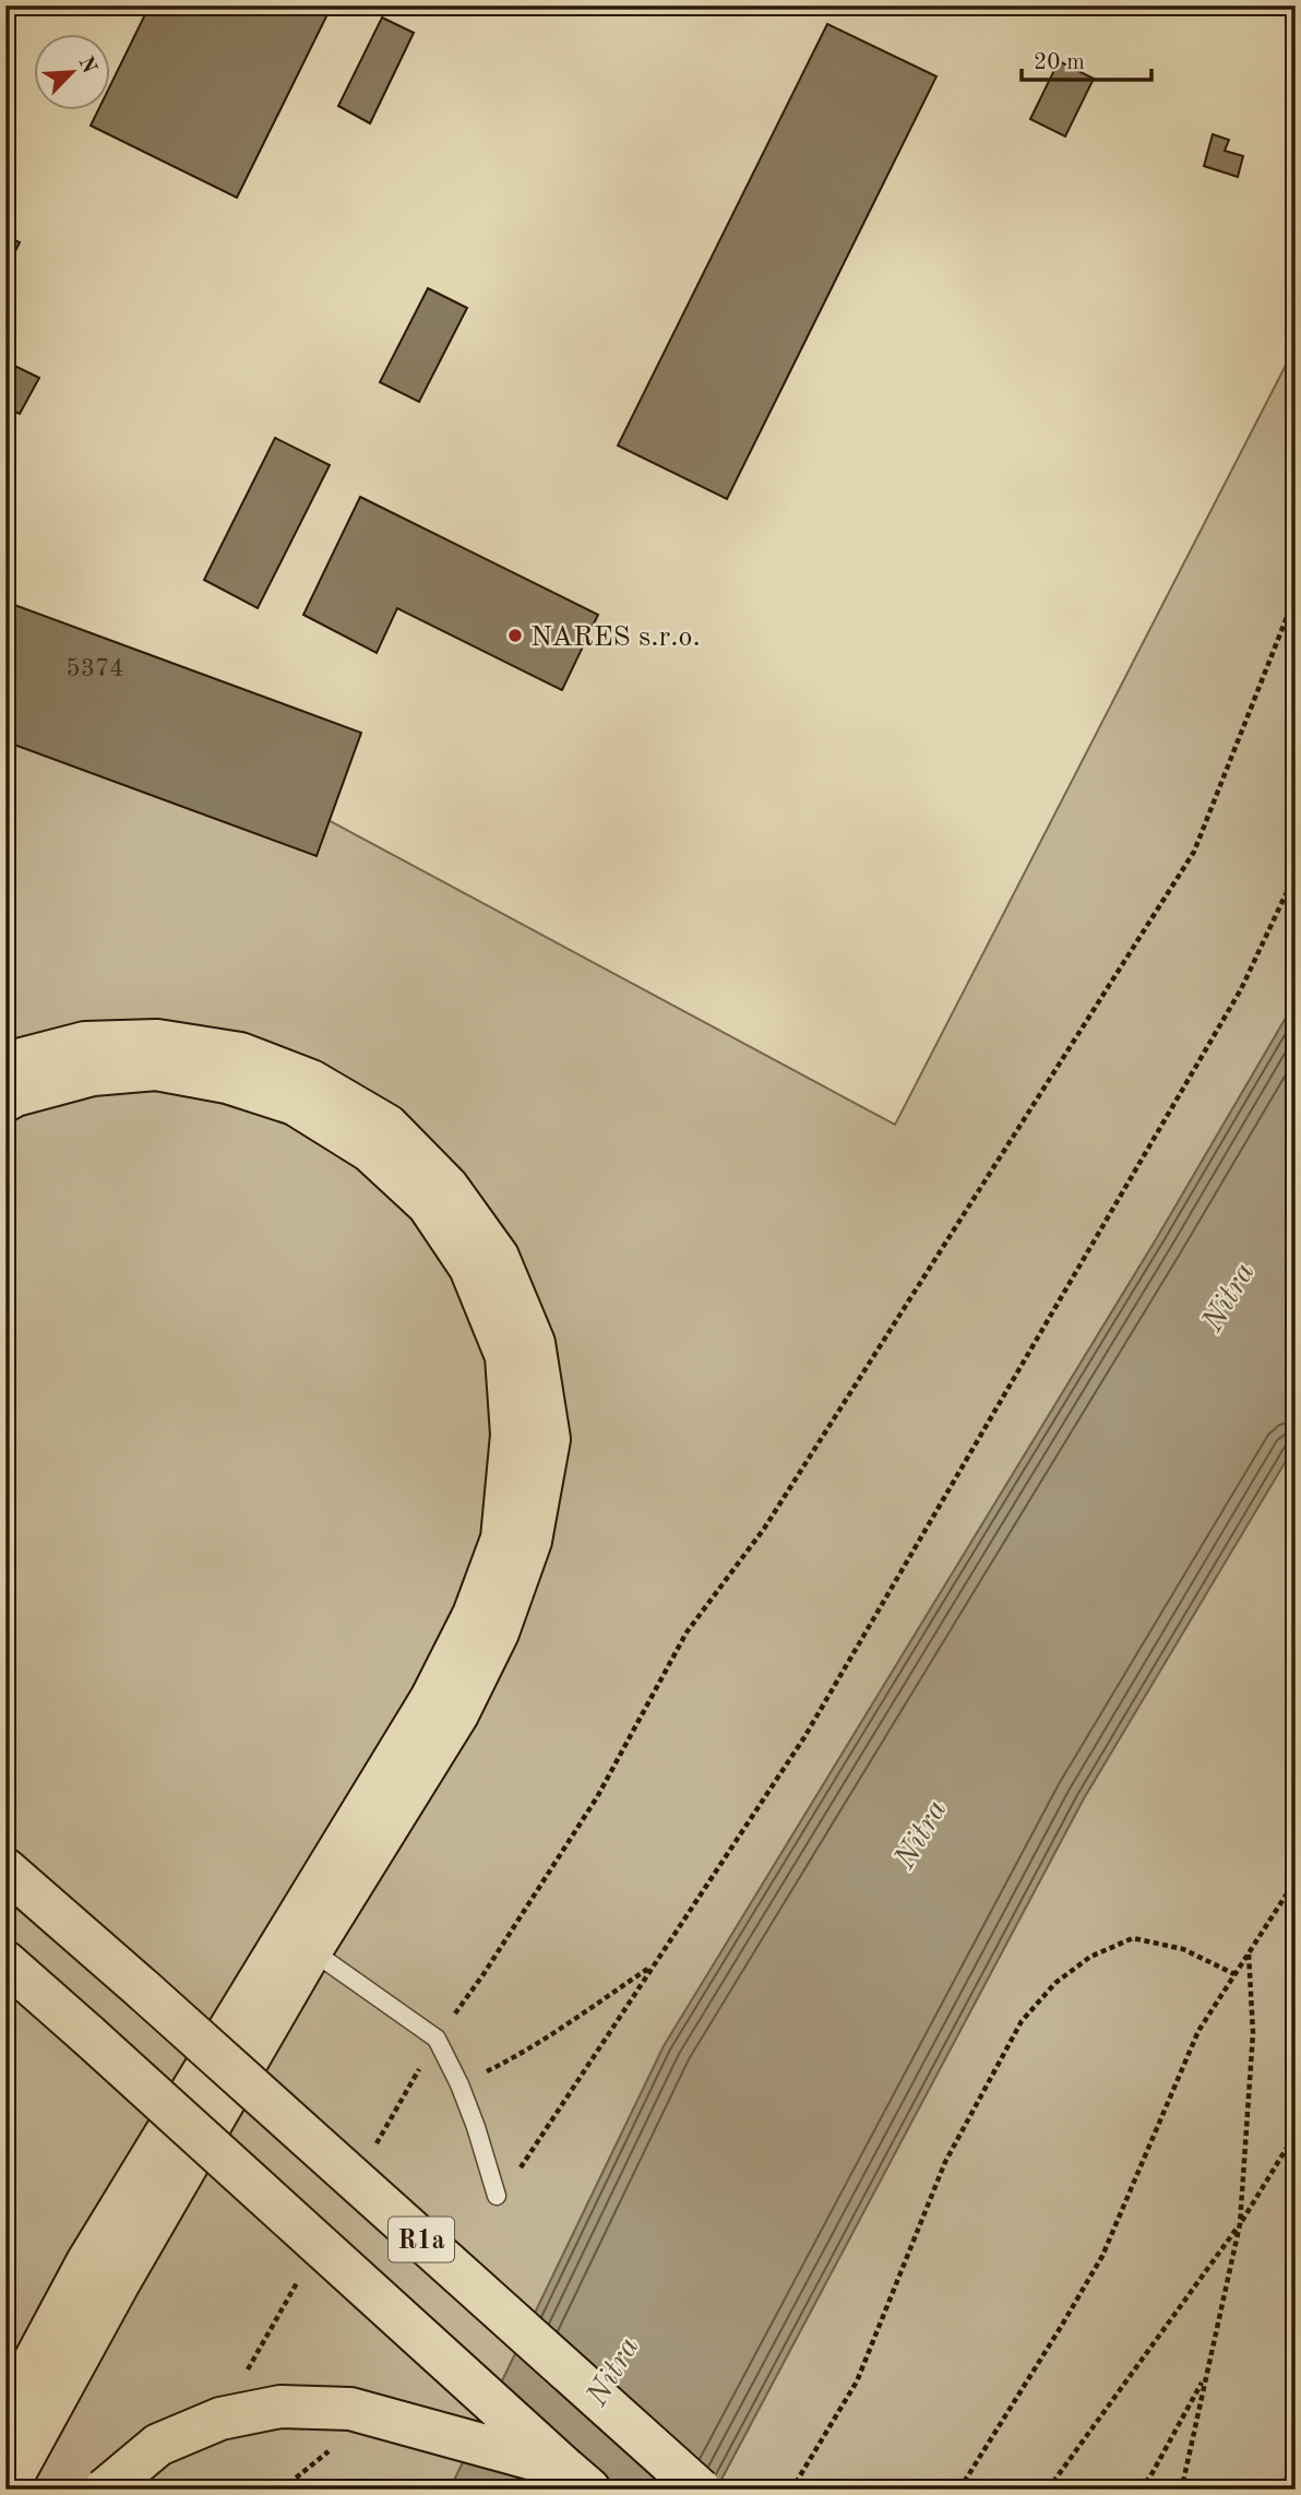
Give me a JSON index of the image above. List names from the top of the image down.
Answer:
{
  "streets": {
    "highway": ["R1a"]
  },
  "water": ["Nitra"],
  "places": ["NARES s.r.o."],
  "house_numbers": ["5374"],
  "scale_bar": "20 m",
  "north": "top right"
}
